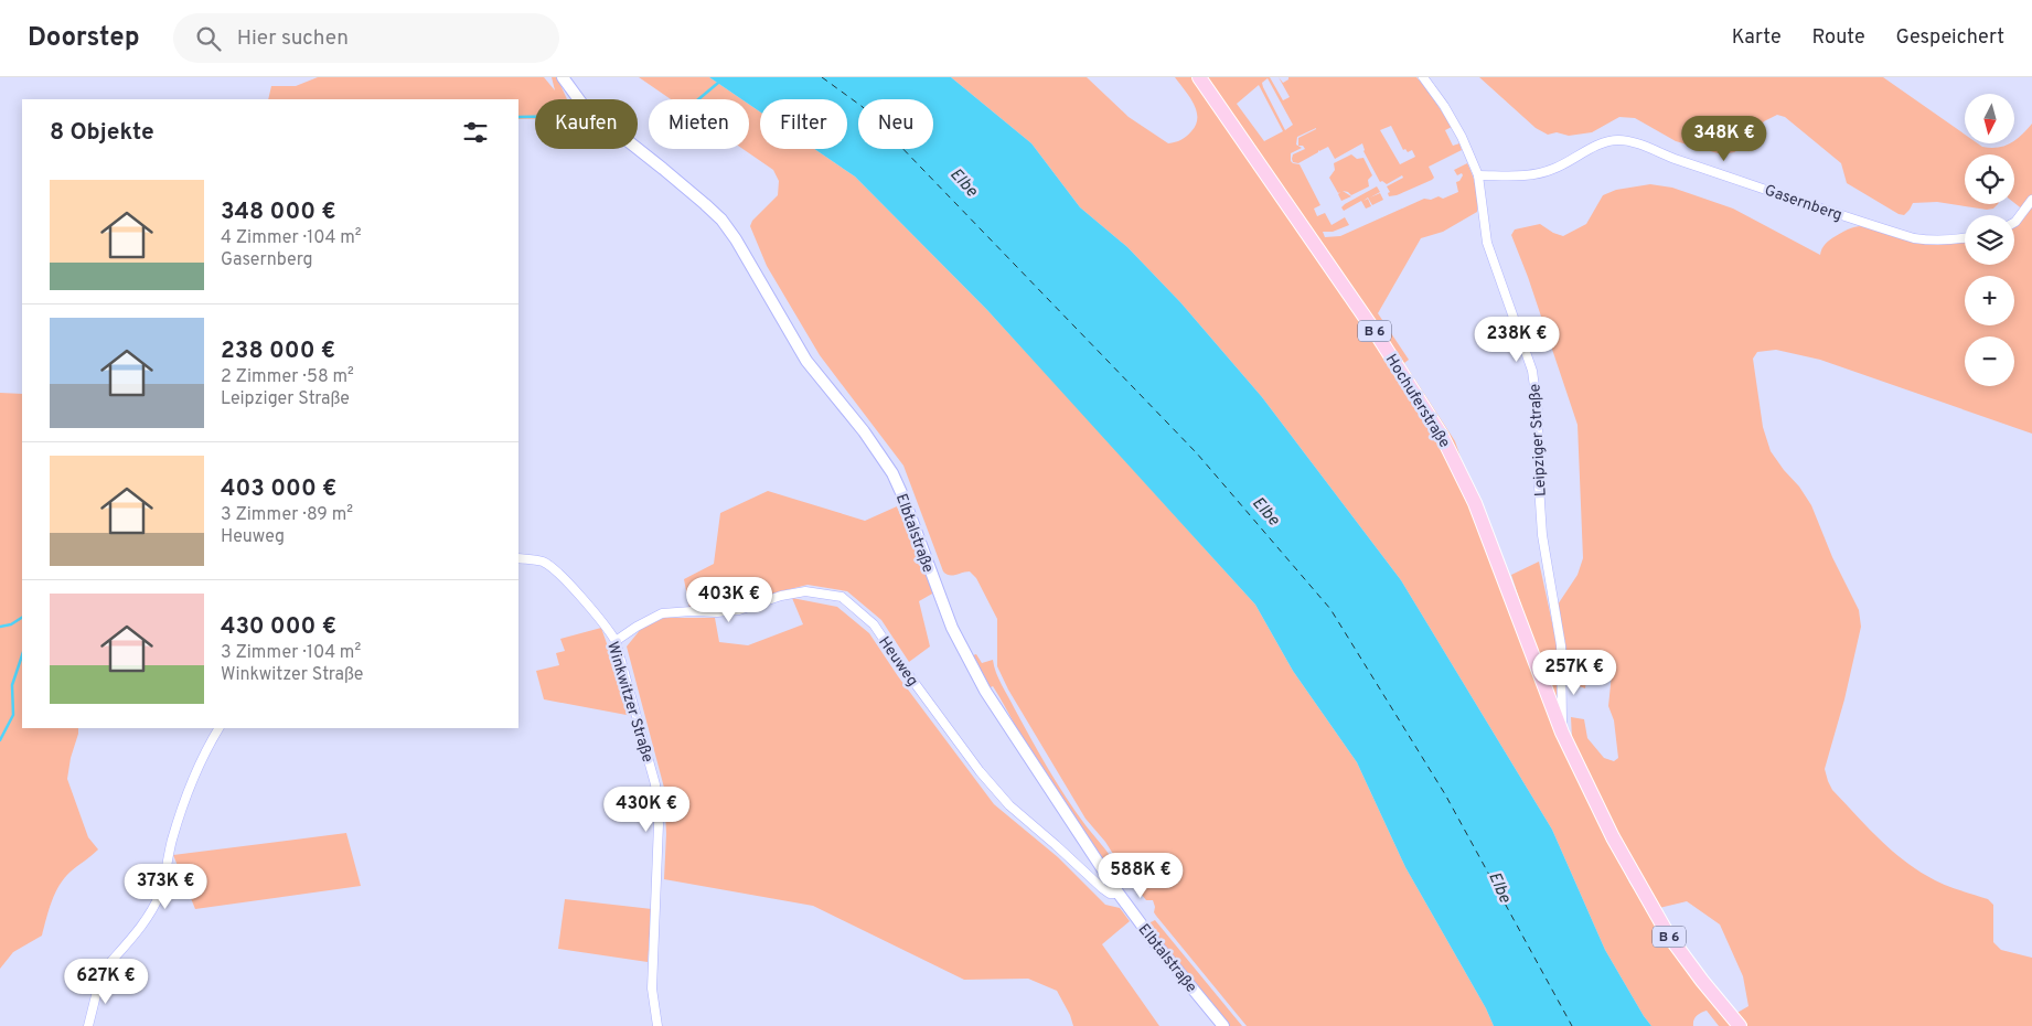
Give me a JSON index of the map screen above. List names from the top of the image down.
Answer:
{
  "streets": {
    "main road": ["B 6", "Hochuferstraße"],
    "street": [
      "Gasernberg",
      "Leipziger Straße",
      "Elbtalstraße",
      "Heuweg",
      "Winkwitzer Straße"
    ]
  },
  "crossings": [
    ["Gasernberg", "Leipziger Straße"],
    ["B 6", "Hochuferstraße"],
    ["B 6", "Leipziger Straße"],
    ["Elbtalstraße", "Heuweg"],
    ["Heuweg", "Winkwitzer Straße"]
  ],
  "water": ["Elbe"],
  "north": "bottom",
  "page": {
    "header": "Doorstep",
    "search": "Hier suchen",
    "nav": ["Karte", "Route", "Gespeichert"],
    "map_buttons": ["+", "−"],
    "chip": [
      "Kaufen",
      "Mieten",
      "Filter",
      "Neu"
    ],
    "heading": "8 Objekte",
    "price": [
      "348K €",
      "238K €",
      "403K €",
      "257K €",
      "430K €",
      "588K €",
      "373K €",
      "627K €"
    ],
    "list": [
      {
        "name": "348 000 €",
        "note": "4 Zimmer · 104 m² · Gasernberg"
      },
      {
        "name": "238 000 €",
        "note": "2 Zimmer · 58 m² · Leipziger Straße"
      },
      {
        "name": "403 000 €",
        "note": "3 Zimmer · 89 m² · Heuweg"
      },
      {
        "name": "430 000 €",
        "note": "3 Zimmer · 104 m² · Winkwitzer Straße"
      }
    ]
  }
}
